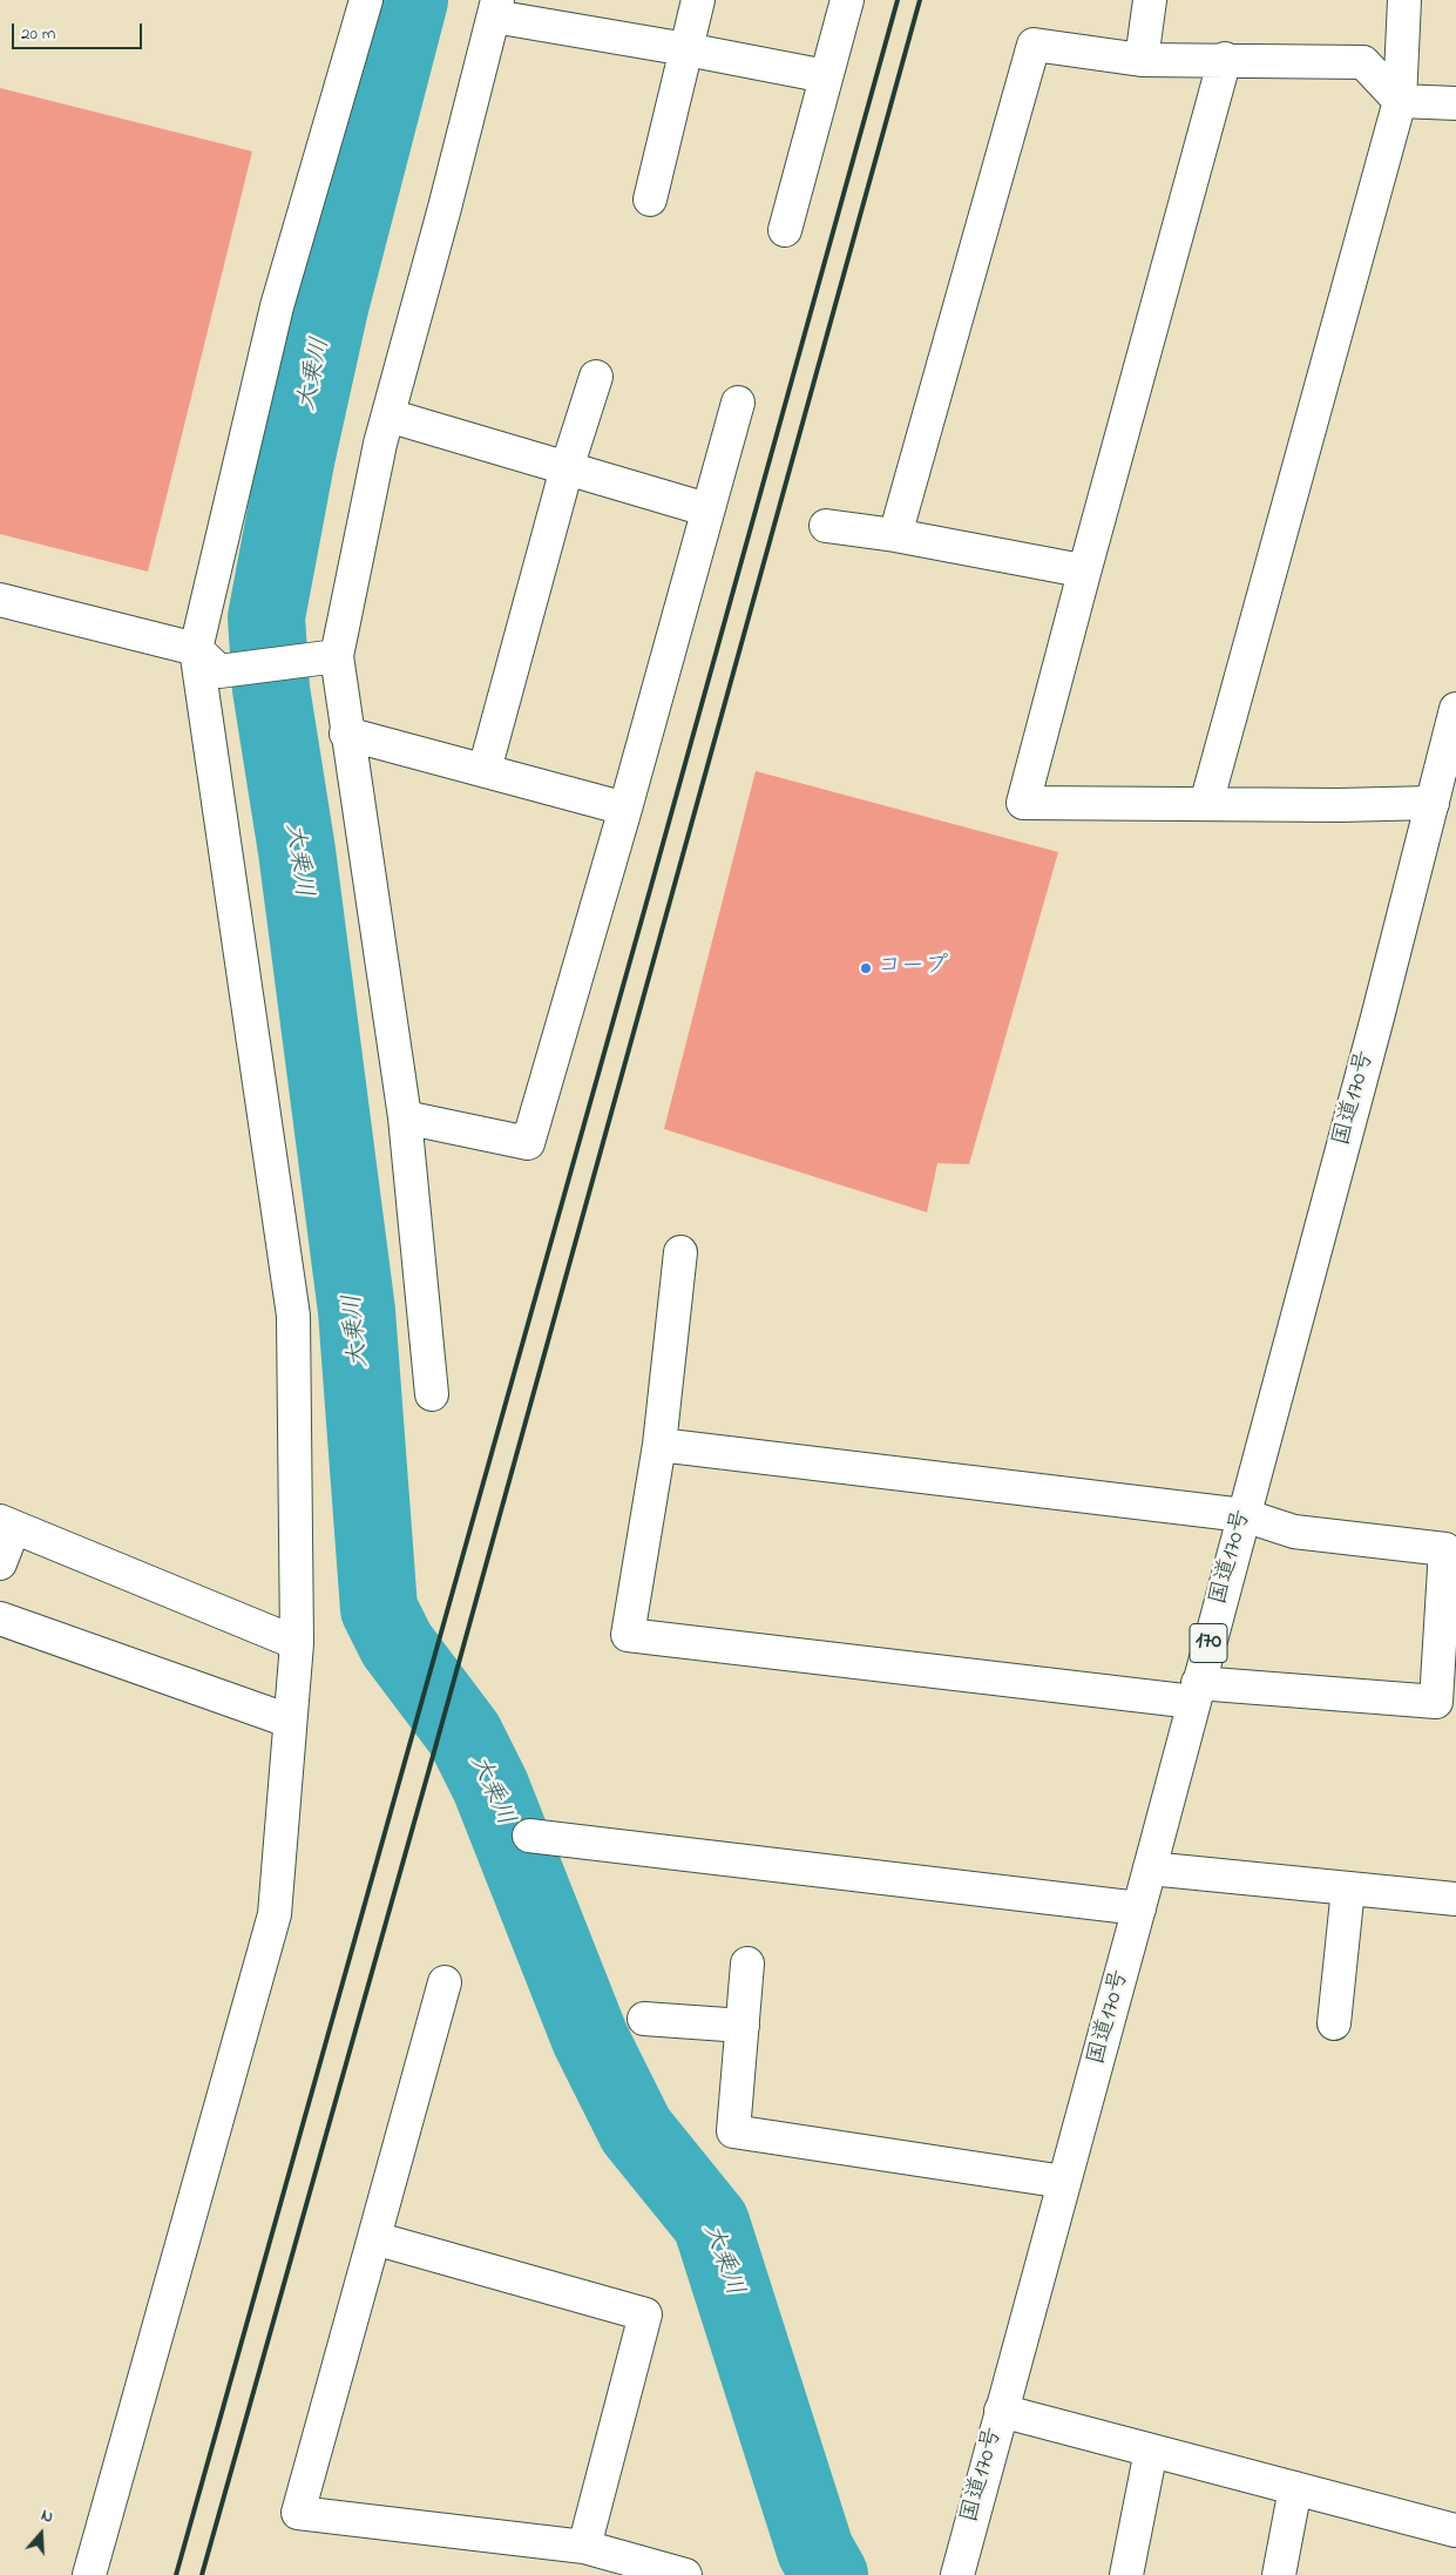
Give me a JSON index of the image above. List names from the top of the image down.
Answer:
{
  "streets": {
    "main road": ["国道170号", "170"]
  },
  "water": ["大乗川"],
  "places": ["コープ"],
  "scale_bar": "20 m",
  "north": "top"
}
